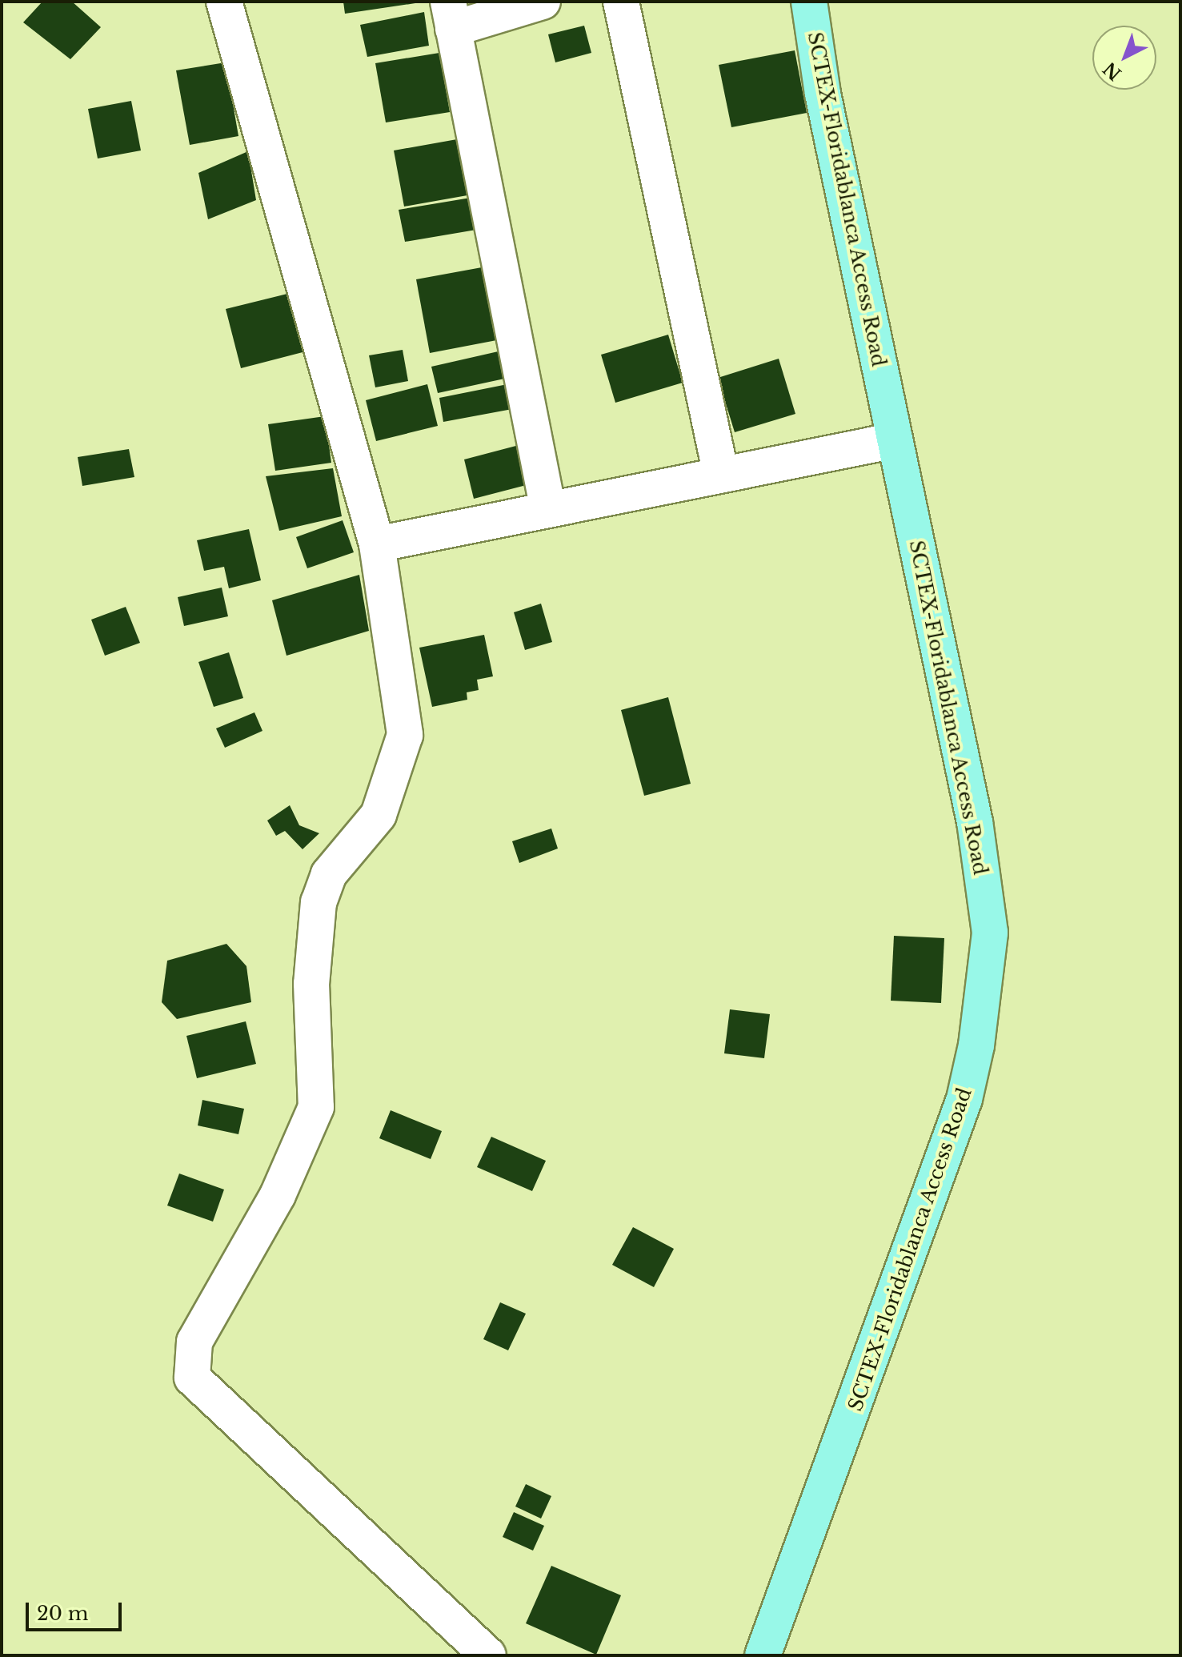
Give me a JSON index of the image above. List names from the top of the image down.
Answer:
{
  "streets": {
    "main road": ["SCTEX-Floridablanca Access Road"]
  },
  "scale_bar": "20 m",
  "north": "bottom left"
}
